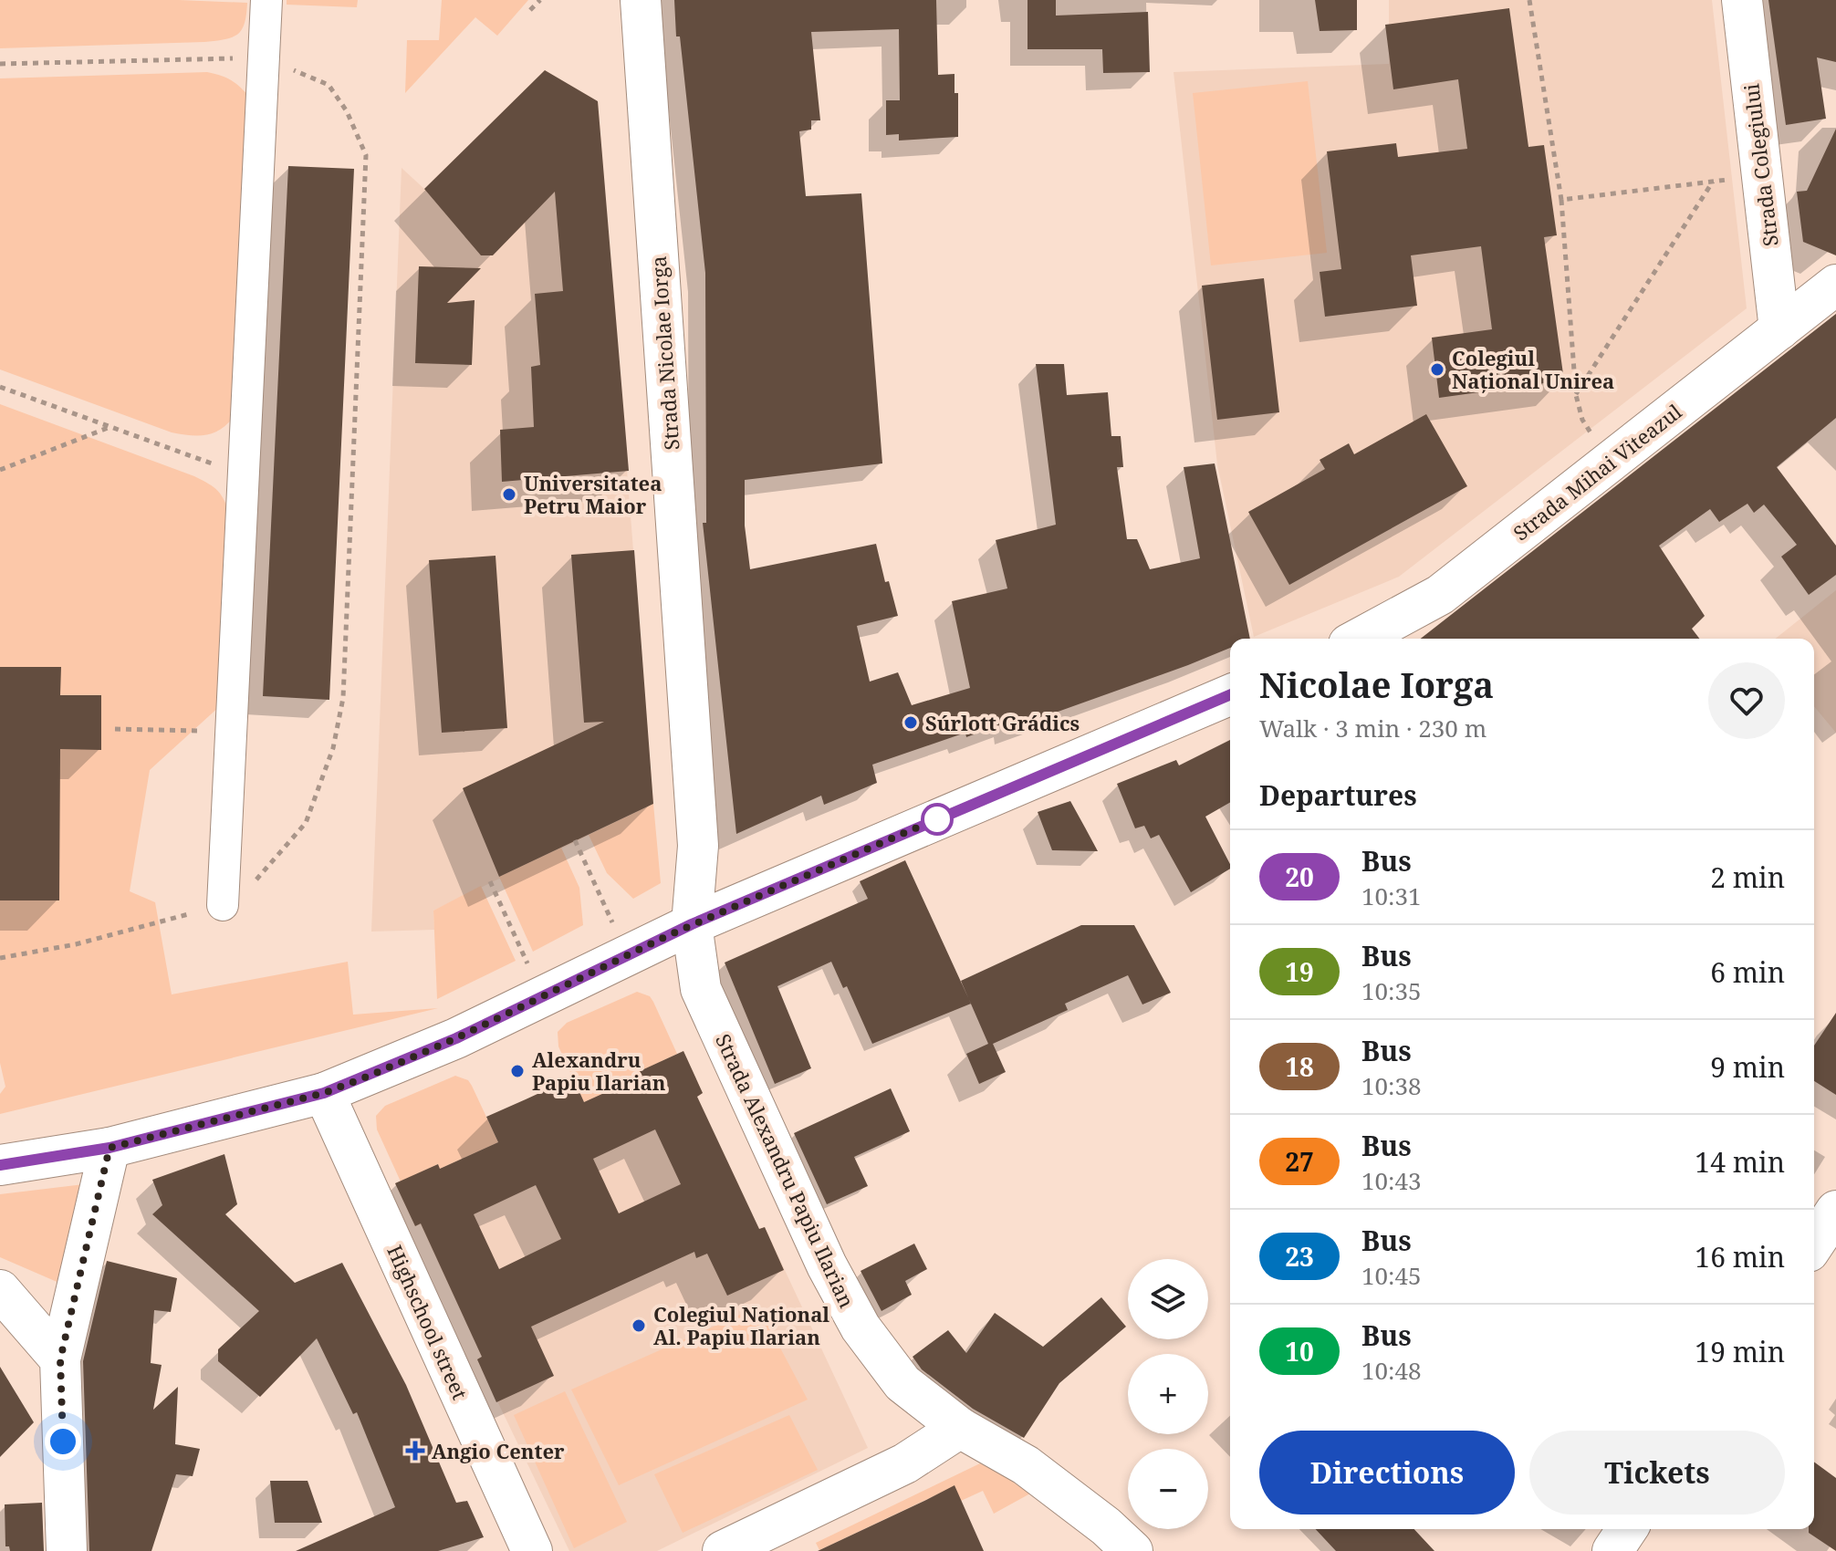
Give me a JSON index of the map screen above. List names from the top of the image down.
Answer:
{
  "streets": {
    "street": [
      "Strada Colegiului",
      "Strada Nicolae Iorga",
      "Strada Mihai Viteazul",
      "Strada Alexandru Papiu Ilarian",
      "Highschool street"
    ]
  },
  "crossings": [
    ["Strada Colegiului", "Strada Mihai Viteazul"],
    ["Strada Nicolae Iorga", "Strada Alexandru Papiu Ilarian"]
  ],
  "places": {
    "other": [
      "Colegiul Național Unirea",
      "Universitatea Petru Maior",
      "Súrlott Grádics",
      "Alexandru Papiu Ilarian",
      "Colegiul Național Al. Papiu Ilarian"
    ],
    "health": ["Angio Center"]
  },
  "lines": ["bus line 20"],
  "page": {
    "heading": [
      ["Nicolae Iorga", "Walk · 3 min · 230 m"],
      "Departures"
    ],
    "list": [
      {
        "mark": "20",
        "name": "Bus",
        "note": "10:31",
        "value": "2 min"
      },
      {
        "mark": "19",
        "name": "Bus",
        "note": "10:35",
        "value": "6 min"
      },
      {
        "mark": "18",
        "name": "Bus",
        "note": "10:38",
        "value": "9 min"
      },
      {
        "mark": "27",
        "name": "Bus",
        "note": "10:43",
        "value": "14 min"
      },
      {
        "mark": "23",
        "name": "Bus",
        "note": "10:45",
        "value": "16 min"
      },
      {
        "mark": "10",
        "name": "Bus",
        "note": "10:48",
        "value": "19 min"
      }
    ],
    "map_buttons": ["+", "−"],
    "buttons": ["Directions", "Tickets"]
  }
}
